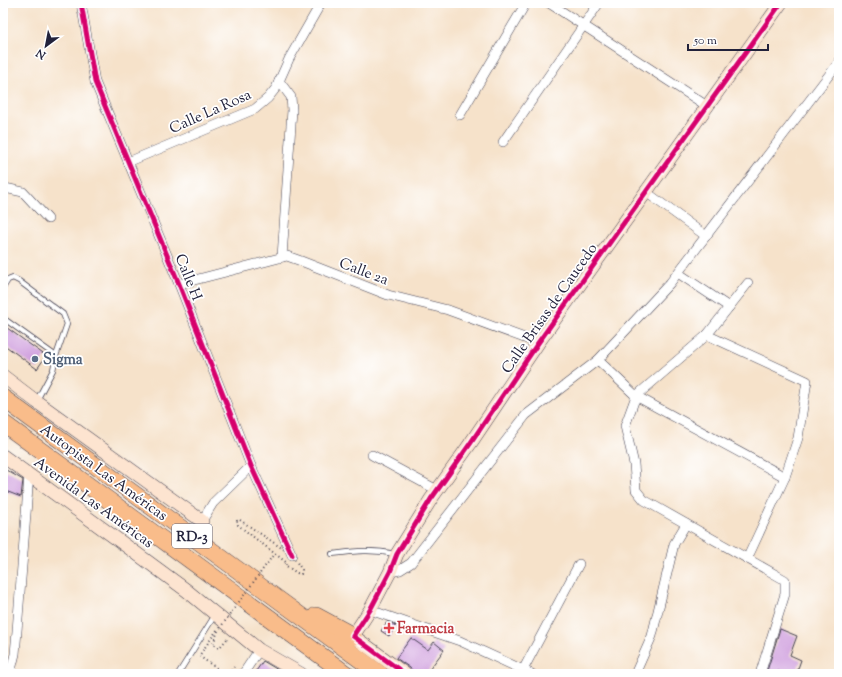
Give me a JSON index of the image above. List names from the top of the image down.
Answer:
{
  "streets": {
    "highway": ["Autopista Las Américas", "RD-3"],
    "street": [
      "Calle La Rosa",
      "Calle 2a",
      "Calle H",
      "Calle Brisas de Caucedo",
      "Avenida Las Américas"
    ]
  },
  "crossings": [
    ["Calle La Rosa", "Calle H"],
    ["Calle 2a", "Calle H"],
    ["Calle 2a", "Calle Brisas de Caucedo"]
  ],
  "places": {
    "other": ["Sigma"],
    "health": ["Farmacia"]
  },
  "scale_bar": "50 m",
  "north": "bottom left"
}
